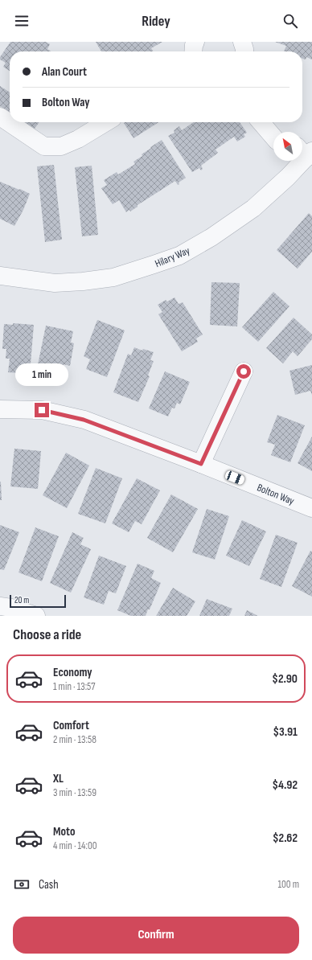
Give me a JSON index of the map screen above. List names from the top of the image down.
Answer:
{
  "streets": {
    "street": ["Hilary Way", "Bolton Way"]
  },
  "scale_bar": "20 m",
  "north": "top left",
  "page": {
    "header": "Ridey",
    "banner": ["Alan Court", "Bolton Way"],
    "bubble": "1 min",
    "scale": "20 m",
    "heading": "Choose a ride",
    "list": [
      {
        "name": "Economy",
        "note": "1 min · 13:57",
        "value": "$2.90"
      },
      {
        "name": "Comfort",
        "note": "2 min · 13:58",
        "value": "$3.91"
      },
      {
        "name": "XL",
        "note": "3 min · 13:59",
        "value": "$4.92"
      },
      {
        "name": "Moto",
        "note": "4 min · 14:00",
        "value": "$2.62"
      }
    ],
    "pay": ["Cash", "100 m"],
    "buttons": "Confirm"
  }
}
